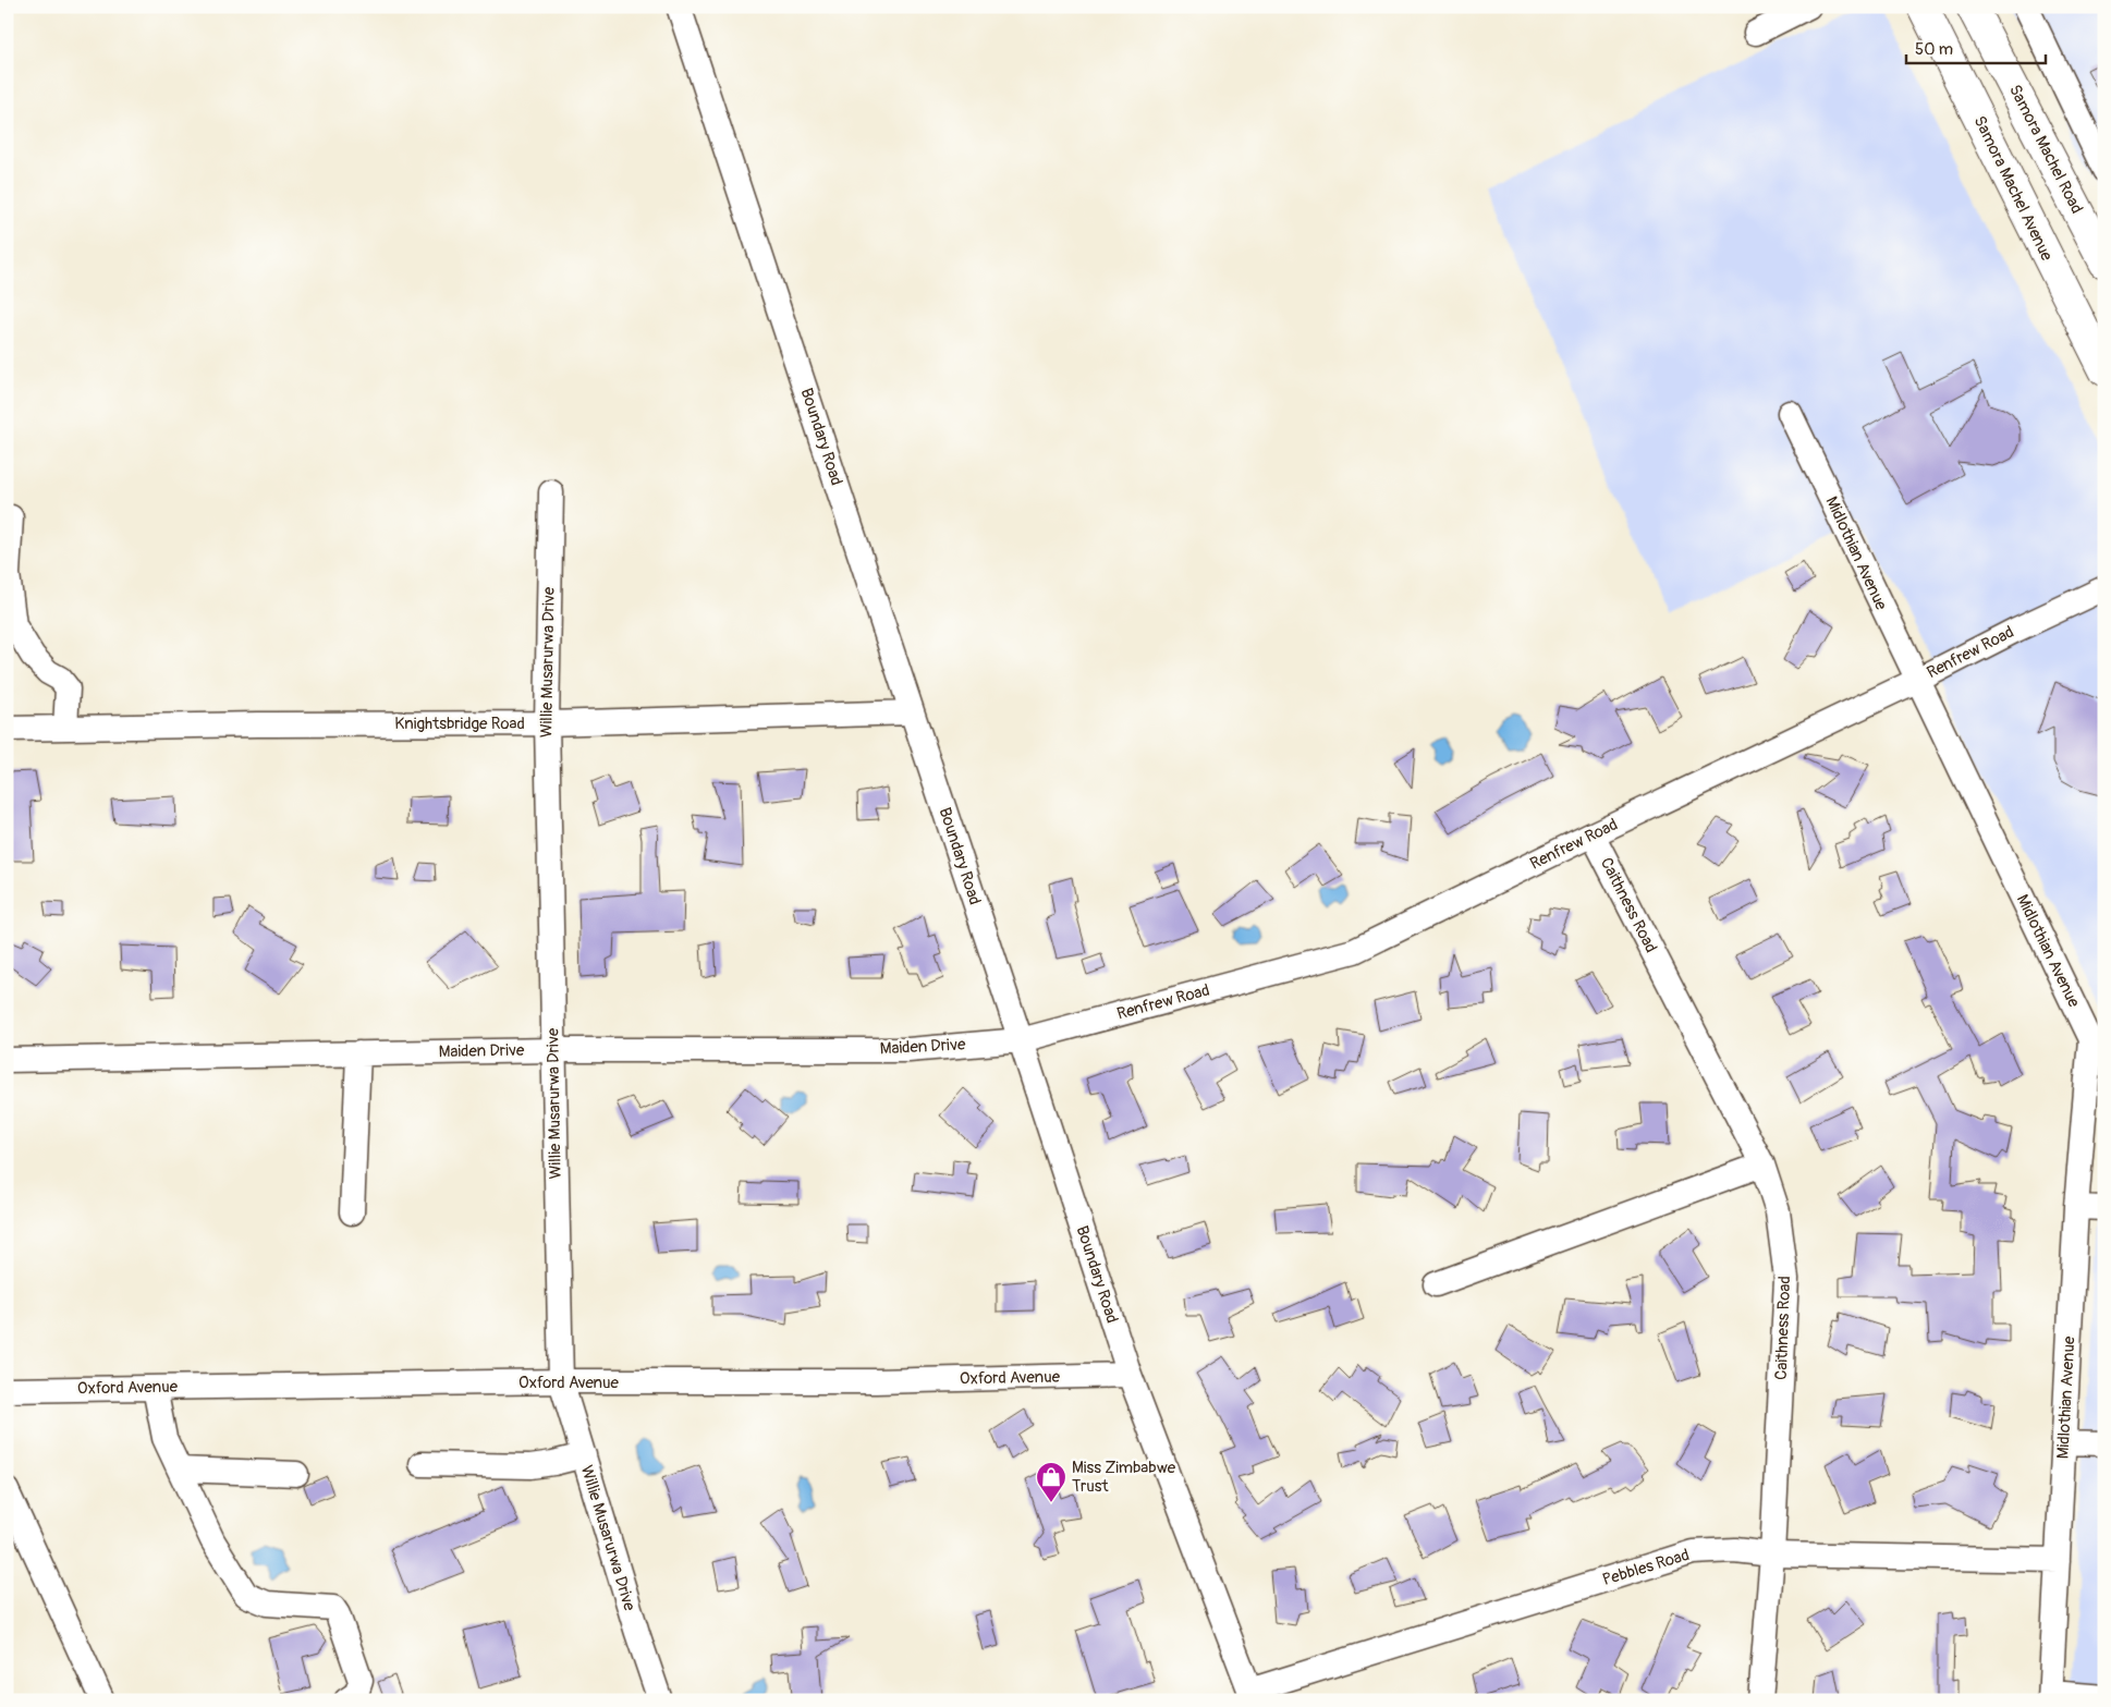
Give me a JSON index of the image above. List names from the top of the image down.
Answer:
{
  "streets": {
    "highway": ["Samora Machel Road", "Samora Machel Avenue"],
    "street": [
      "Boundary Road",
      "Midlothian Avenue",
      "Renfrew Road",
      "Willie Musarurwa Drive",
      "Knightsbridge Road",
      "Caithness Road",
      "Maiden Drive",
      "Oxford Avenue",
      "Pebbles Road"
    ]
  },
  "crossings": [
    ["Boundary Road", "Renfrew Road"],
    ["Boundary Road", "Knightsbridge Road"],
    ["Boundary Road", "Maiden Drive"],
    ["Boundary Road", "Oxford Avenue"],
    ["Boundary Road", "Pebbles Road"],
    ["Midlothian Avenue", "Renfrew Road"],
    ["Midlothian Avenue", "Pebbles Road"],
    ["Renfrew Road", "Caithness Road"],
    ["Renfrew Road", "Maiden Drive"],
    ["Willie Musarurwa Drive", "Knightsbridge Road"],
    ["Willie Musarurwa Drive", "Maiden Drive"],
    ["Willie Musarurwa Drive", "Oxford Avenue"],
    ["Caithness Road", "Pebbles Road"]
  ],
  "places": {
    "shop": ["Miss Zimbabwe Trust"]
  },
  "scale_bar": "50 m"
}
